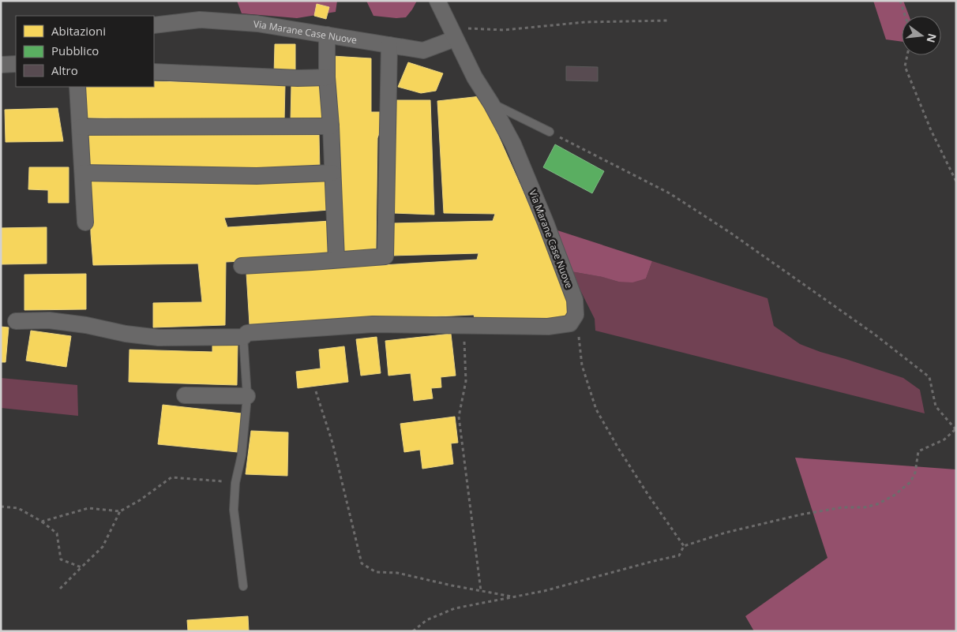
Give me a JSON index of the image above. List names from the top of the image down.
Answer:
{
  "streets": {
    "street": ["Via Marane Case Nuove"]
  },
  "legend": ["Abitazioni", "Pubblico", "Altro"],
  "north": "right"
}
